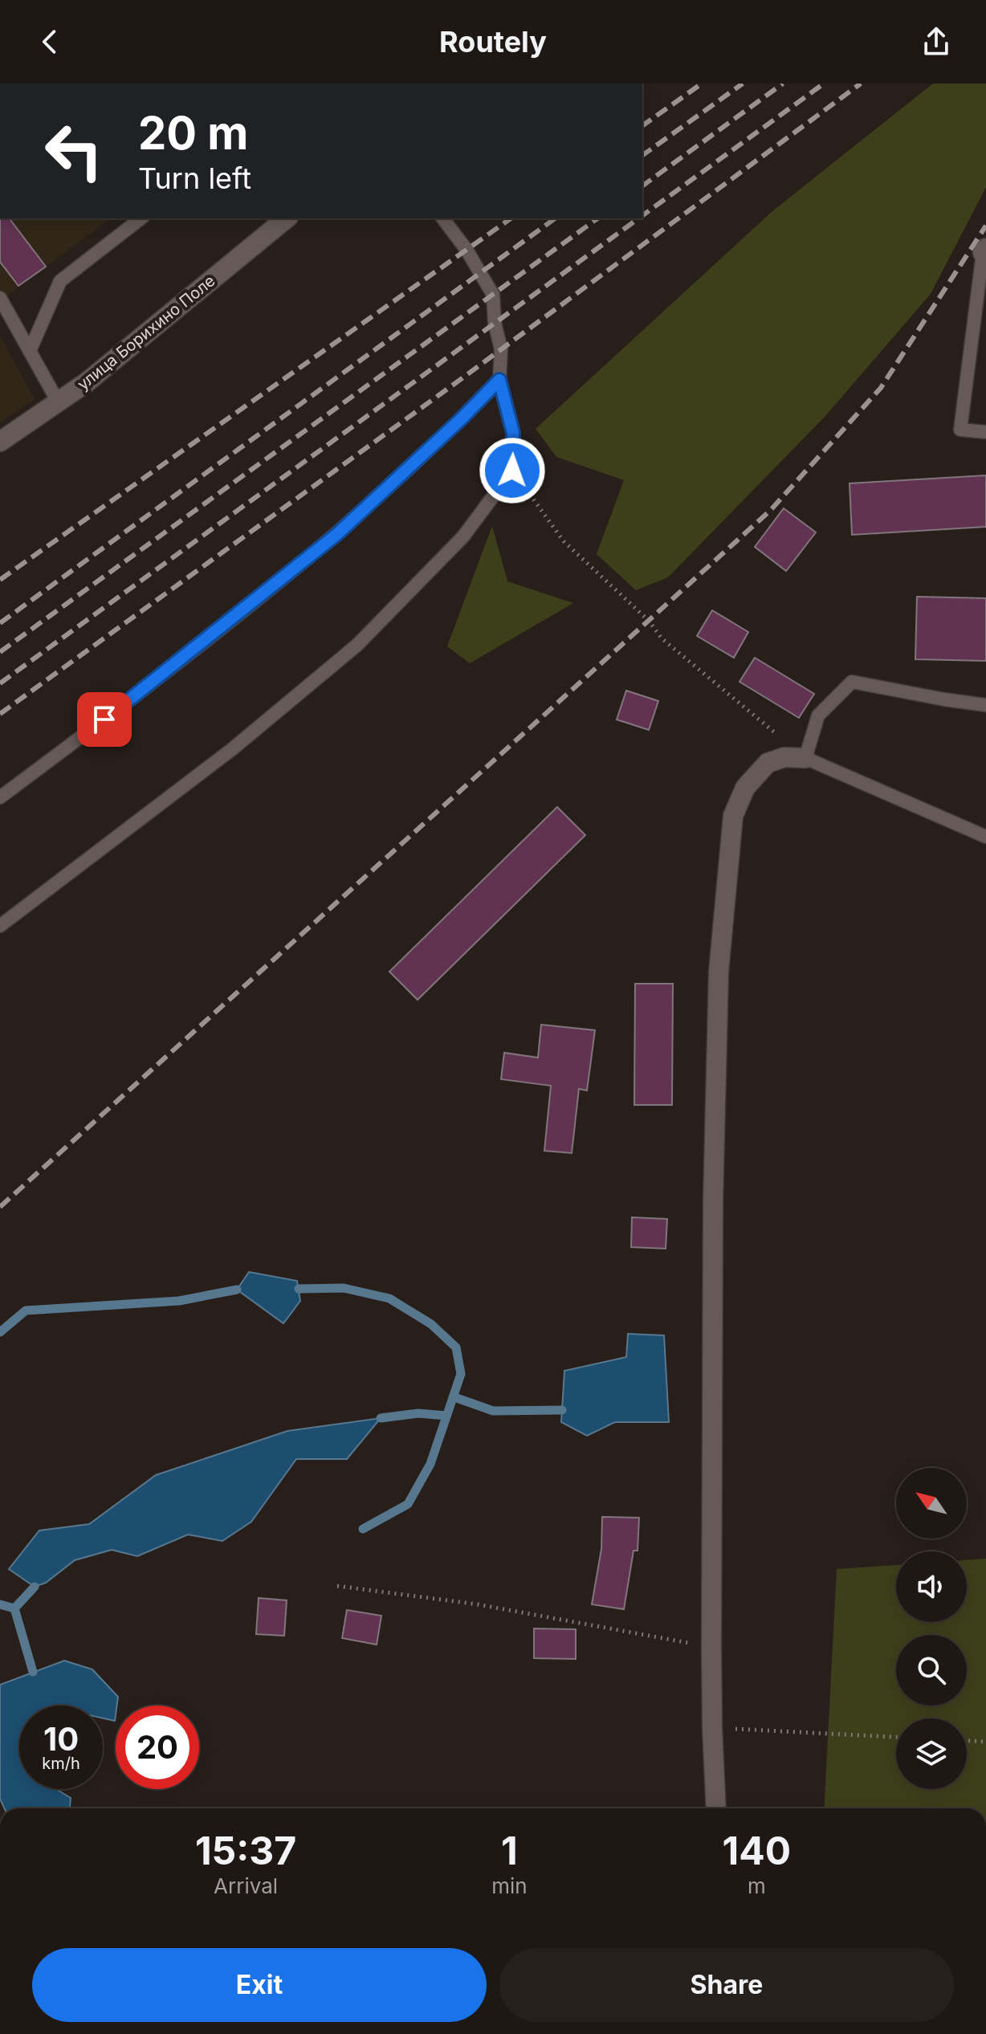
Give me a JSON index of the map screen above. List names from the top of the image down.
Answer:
{
  "streets": {
    "street": ["улица Борихино Поле"]
  },
  "north": "top left",
  "page": {
    "header": "Routely",
    "turn": ["20 m", "Turn left"],
    "speed": "10 km/h",
    "limit": "20",
    "eta": [
      "15:37",
      "Arrival",
      "1",
      "min",
      "140",
      "m"
    ],
    "buttons": ["Exit", "Share"]
  }
}
